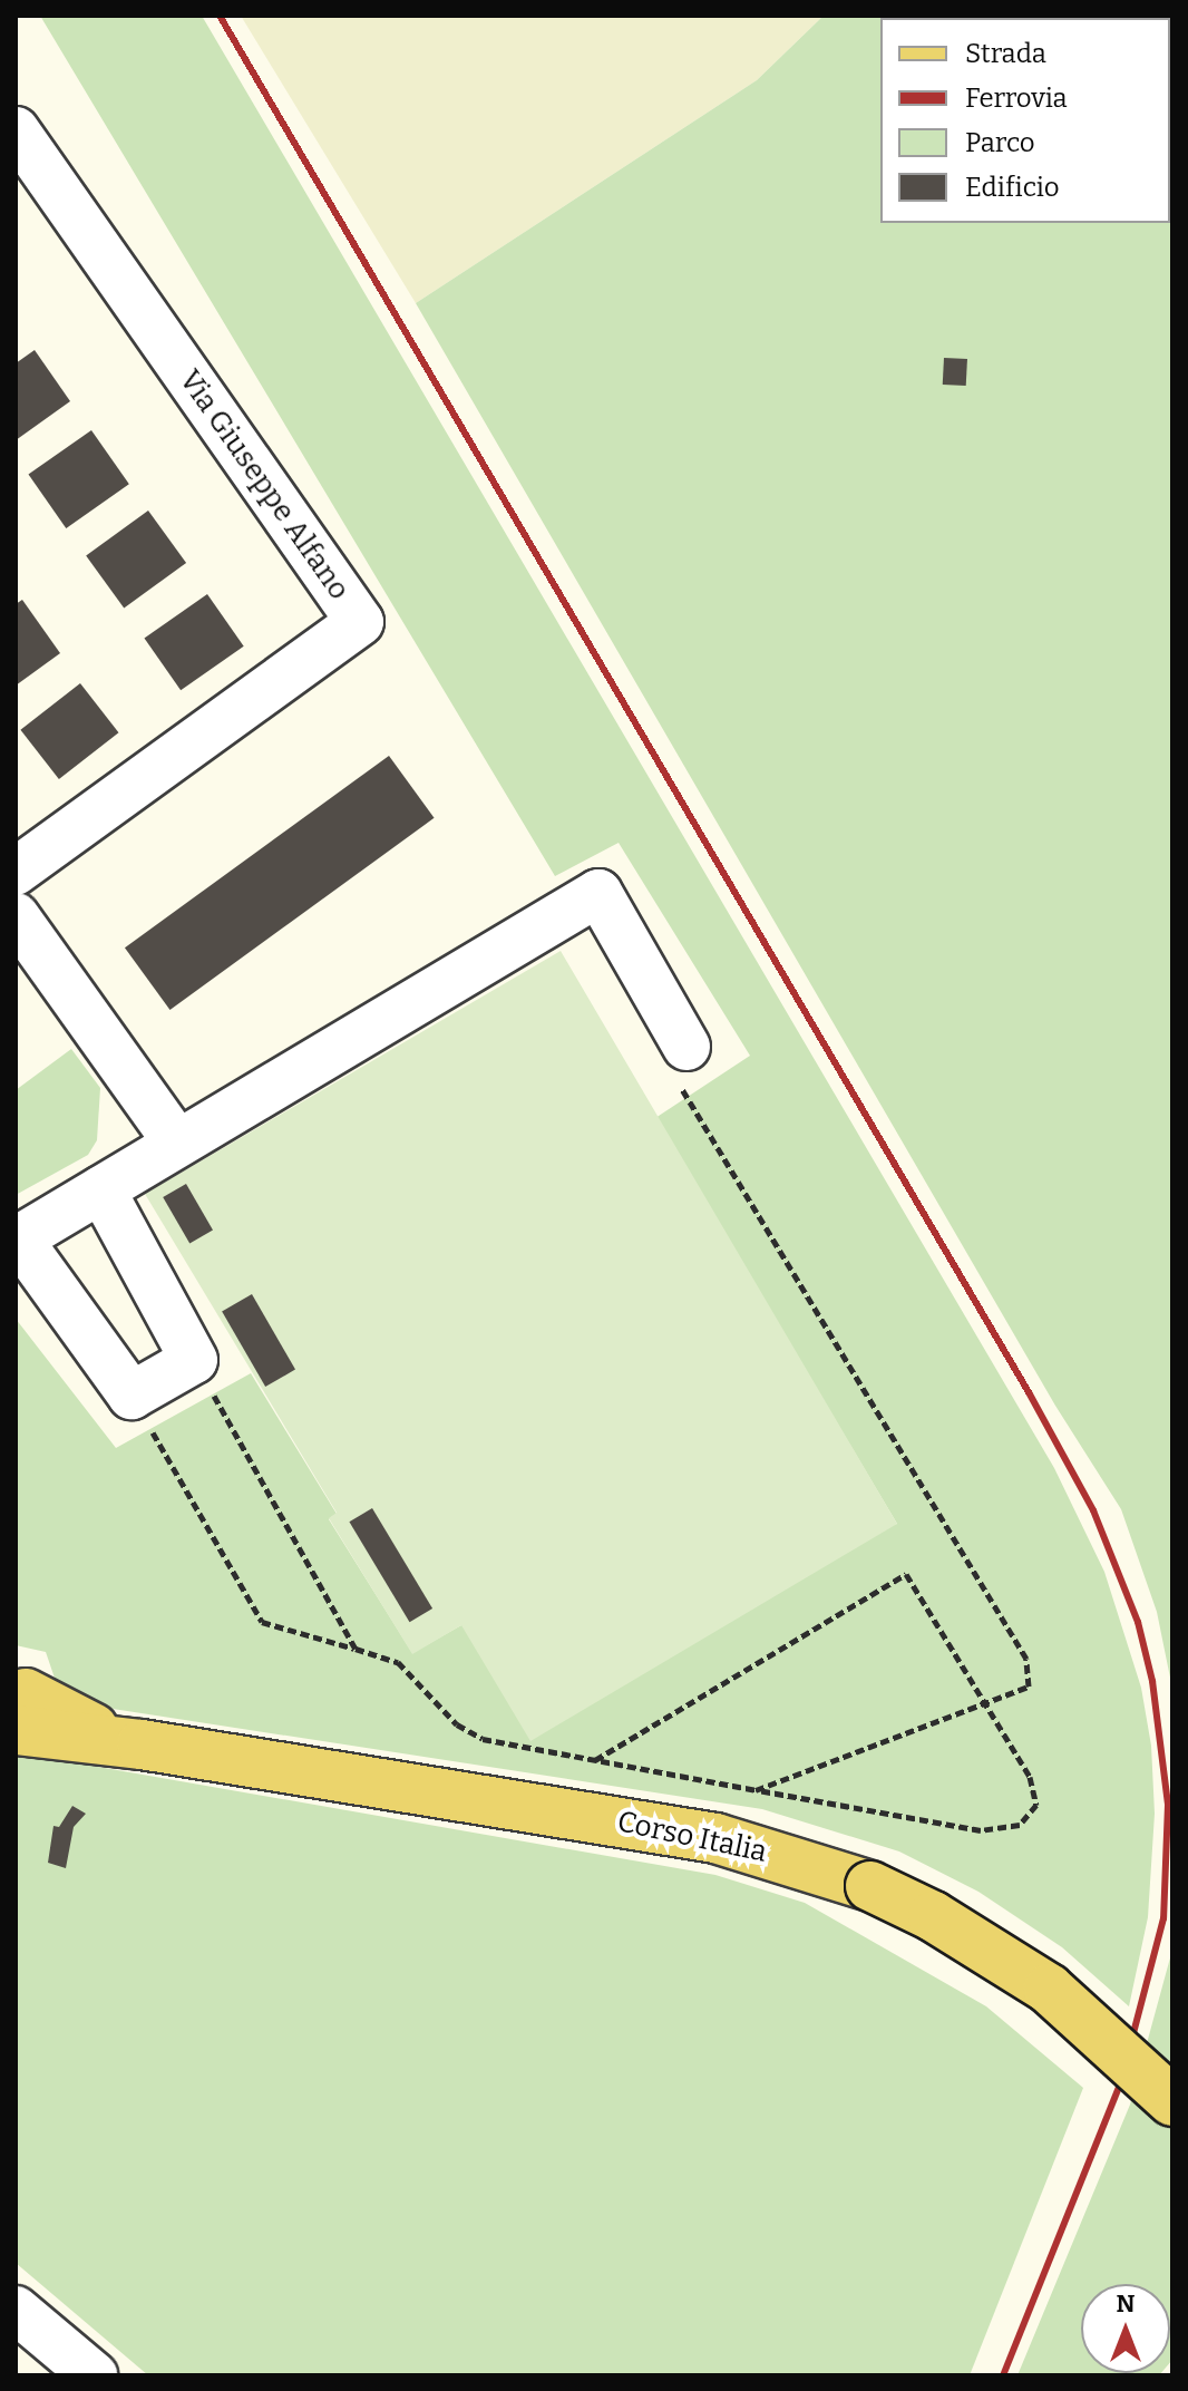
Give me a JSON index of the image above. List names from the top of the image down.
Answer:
{
  "streets": {
    "main road": ["Corso Italia"],
    "street": ["Via Giuseppe Alfano"]
  },
  "legend": [
    "Strada",
    "Ferrovia",
    "Parco",
    "Edificio"
  ],
  "north": "top"
}
